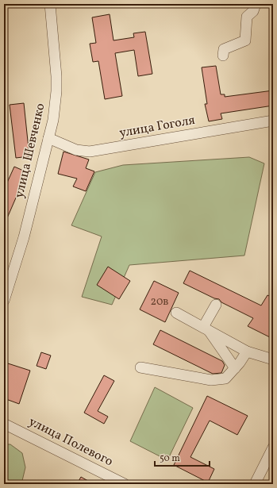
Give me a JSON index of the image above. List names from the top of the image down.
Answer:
{
  "streets": {
    "street": ["улица Гоголя", "улица Шевченко", "улица Полевого"]
  },
  "crossings": [
    ["улица Гоголя", "улица Шевченко"]
  ],
  "house_numbers": ["20в"],
  "scale_bar": "50 m"
}
